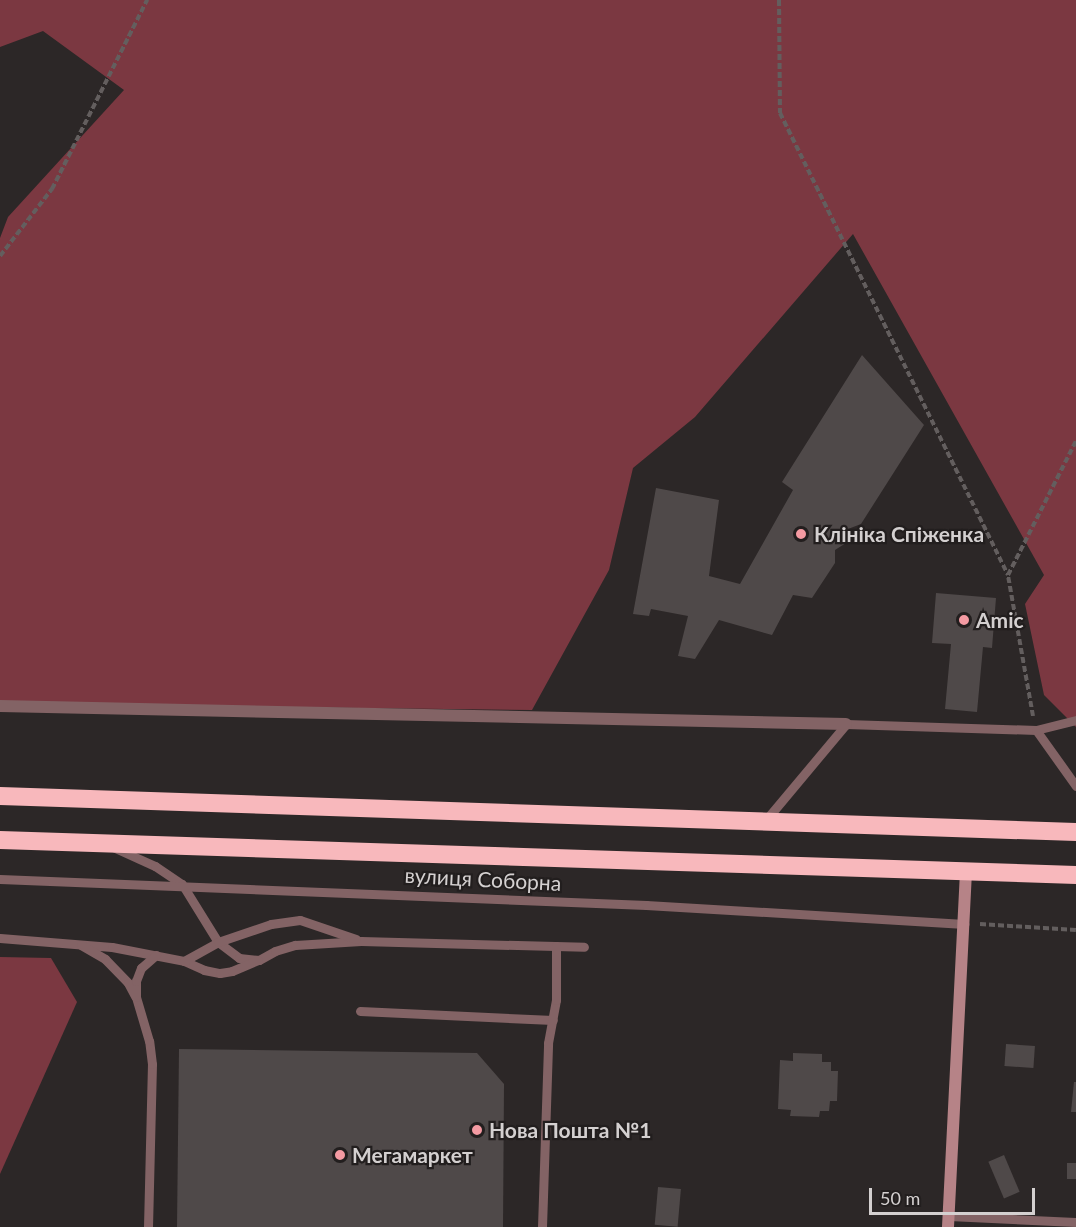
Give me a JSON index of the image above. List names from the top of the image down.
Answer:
{
  "streets": {
    "lane": ["вулиця Соборна"]
  },
  "places": [
    "Клініка Спіженка",
    "Amic",
    "Нова Пошта №1",
    "Мегамаркет"
  ],
  "scale_bar": "50 m"
}
